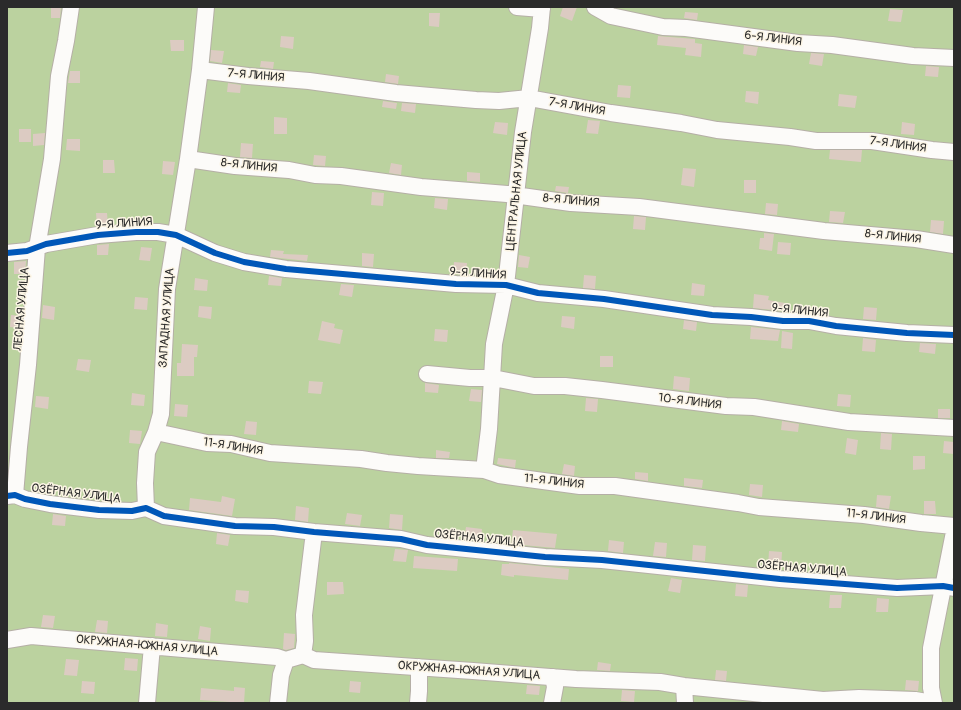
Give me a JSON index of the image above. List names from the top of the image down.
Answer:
{
  "streets": {
    "street": [
      "6-Я ЛИНИЯ",
      "7-Я ЛИНИЯ",
      "8-Я ЛИНИЯ",
      "ЦЕНТРАЛЬНАЯ УЛИЦА",
      "9-Я ЛИНИЯ",
      "ЛЕСНАЯ УЛИЦА",
      "ЗАПАДНАЯ УЛИЦА",
      "10-Я ЛИНИЯ",
      "11-Я ЛИНИЯ",
      "ОЗЁРНАЯ УЛИЦА",
      "ОКРУЖНАЯ-ЮЖНАЯ УЛИЦА"
    ]
  },
  "crossings": [
    ["7-Я ЛИНИЯ", "ЦЕНТРАЛЬНАЯ УЛИЦА"],
    ["7-Я ЛИНИЯ", "ЗАПАДНАЯ УЛИЦА"],
    ["8-Я ЛИНИЯ", "ЦЕНТРАЛЬНАЯ УЛИЦА"],
    ["8-Я ЛИНИЯ", "ЗАПАДНАЯ УЛИЦА"],
    ["ЦЕНТРАЛЬНАЯ УЛИЦА", "9-Я ЛИНИЯ"],
    ["ЦЕНТРАЛЬНАЯ УЛИЦА", "10-Я ЛИНИЯ"],
    ["ЦЕНТРАЛЬНАЯ УЛИЦА", "11-Я ЛИНИЯ"],
    ["9-Я ЛИНИЯ", "ЛЕСНАЯ УЛИЦА"],
    ["9-Я ЛИНИЯ", "ЗАПАДНАЯ УЛИЦА"],
    ["ЛЕСНАЯ УЛИЦА", "ОЗЁРНАЯ УЛИЦА"],
    ["ЗАПАДНАЯ УЛИЦА", "11-Я ЛИНИЯ"],
    ["ЗАПАДНАЯ УЛИЦА", "ОЗЁРНАЯ УЛИЦА"]
  ]
}
